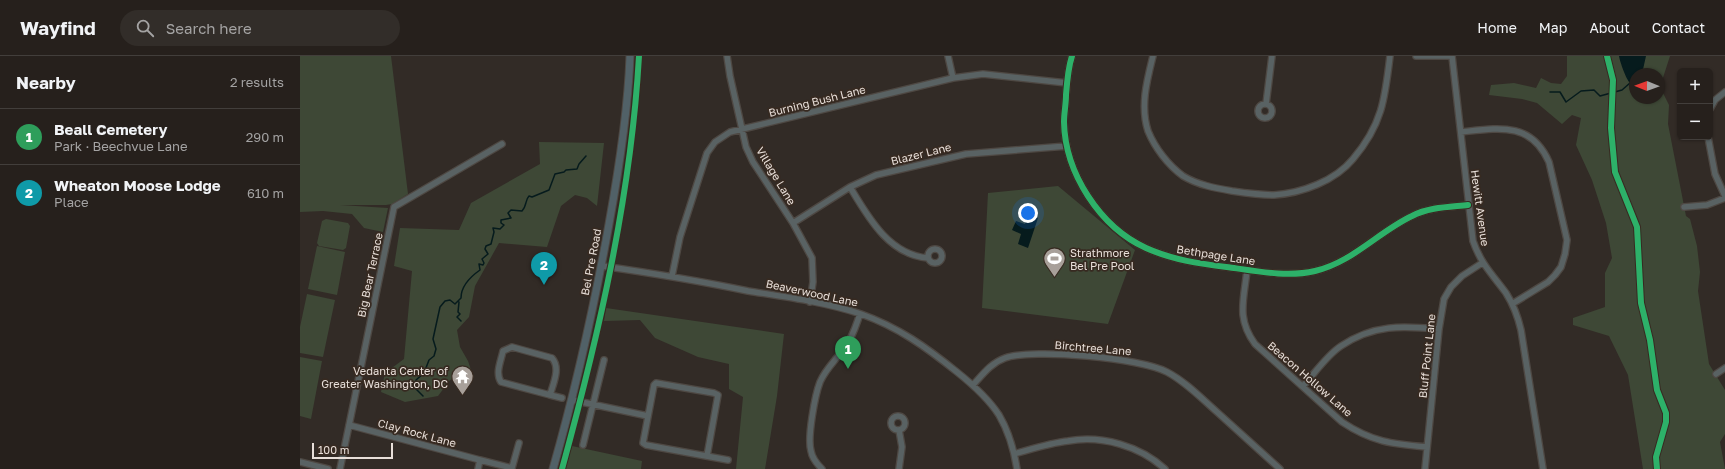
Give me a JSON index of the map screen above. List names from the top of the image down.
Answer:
{
  "streets": {
    "main road": ["Bel Pre Road"],
    "street": [
      "Burning Bush Lane",
      "Blazer Lane",
      "Village Lane",
      "Hewitt Avenue",
      "Bethpage Lane",
      "Big Bear Terrace",
      "Beaverwood Lane",
      "Birchtree Lane",
      "Bluff Point Lane",
      "Beacon Hollow Lane",
      "Clay Rock Lane"
    ]
  },
  "crossings": [
    ["Burning Bush Lane", "Village Lane"],
    ["Burning Bush Lane", "Bethpage Lane"],
    ["Burning Bush Lane", "Beaverwood Lane"],
    ["Blazer Lane", "Village Lane"],
    ["Blazer Lane", "Bethpage Lane"],
    ["Village Lane", "Beaverwood Lane"],
    ["Hewitt Avenue", "Bethpage Lane"],
    ["Hewitt Avenue", "Bluff Point Lane"],
    ["Bethpage Lane", "Beacon Hollow Lane"],
    ["Bel Pre Road", "Beaverwood Lane"],
    ["Big Bear Terrace", "Clay Rock Lane"],
    ["Beaverwood Lane", "Birchtree Lane"],
    ["Bluff Point Lane", "Beacon Hollow Lane"]
  ],
  "places": {
    "sports": ["Strathmore Bel Pre Pool"],
    "temple": ["Vedanta Center of Greater Washington, DC"]
  },
  "scale_bar": "100 m",
  "north": "left",
  "page": {
    "header": "Wayfind",
    "search": "Search here",
    "nav": [
      "Home",
      "Map",
      "About",
      "Contact"
    ],
    "heading": ["Nearby", "2 results"],
    "map_buttons": ["+", "−"],
    "list": [
      {
        "mark": "1",
        "name": "Beall Cemetery",
        "note": "Park · Beechvue Lane",
        "value": "290 m"
      },
      {
        "mark": "2",
        "name": "Wheaton Moose Lodge",
        "note": "Place",
        "value": "610 m"
      }
    ],
    "pins": ["2", "1"],
    "scale": "100 m"
  }
}
